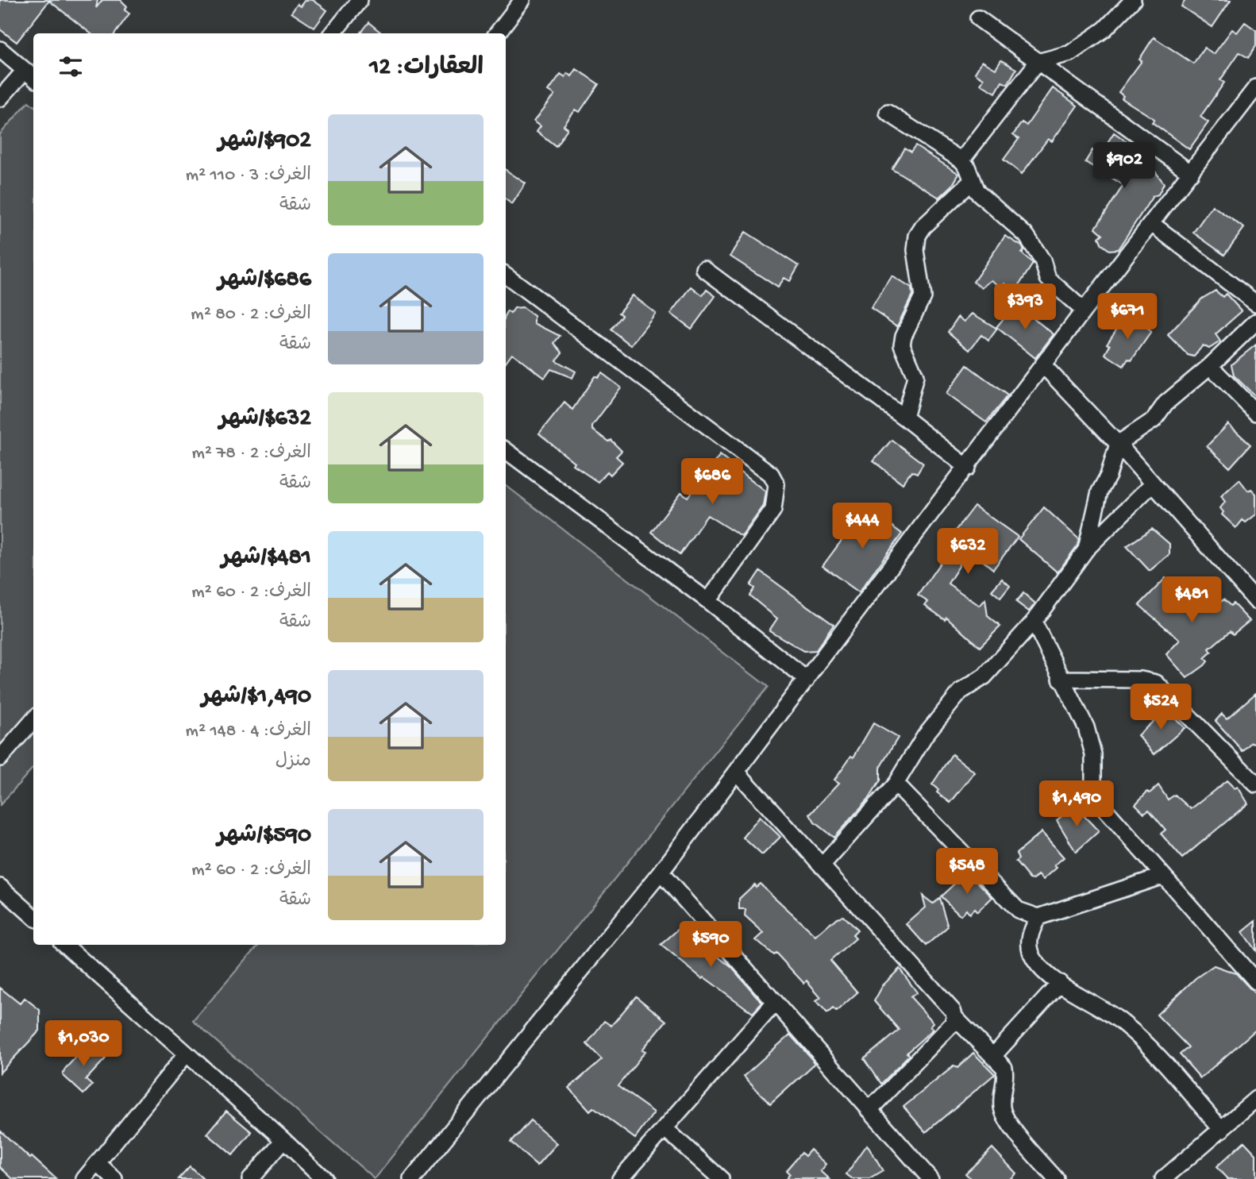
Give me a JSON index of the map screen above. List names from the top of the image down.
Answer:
{
  "page": {
    "heading": "العقارات: 12",
    "list": [
      {
        "name": "$902/شهر",
        "note": "الغرف: 3 · 110 m² · شقة"
      },
      {
        "name": "$686/شهر",
        "note": "الغرف: 2 · 80 m² · شقة"
      },
      {
        "name": "$632/شهر",
        "note": "الغرف: 2 · 78 m² · شقة"
      },
      {
        "name": "$481/شهر",
        "note": "الغرف: 2 · 60 m² · شقة"
      },
      {
        "name": "$1,490/شهر",
        "note": "الغرف: 4 · 148 m² · منزل"
      },
      {
        "name": "$590/شهر",
        "note": "الغرف: 2 · 60 m² · شقة"
      }
    ],
    "price": [
      "$902",
      "$393",
      "$671",
      "$686",
      "$444",
      "$632",
      "$481",
      "$524",
      "$1,490",
      "$548",
      "$590",
      "$1,030"
    ]
  }
}
